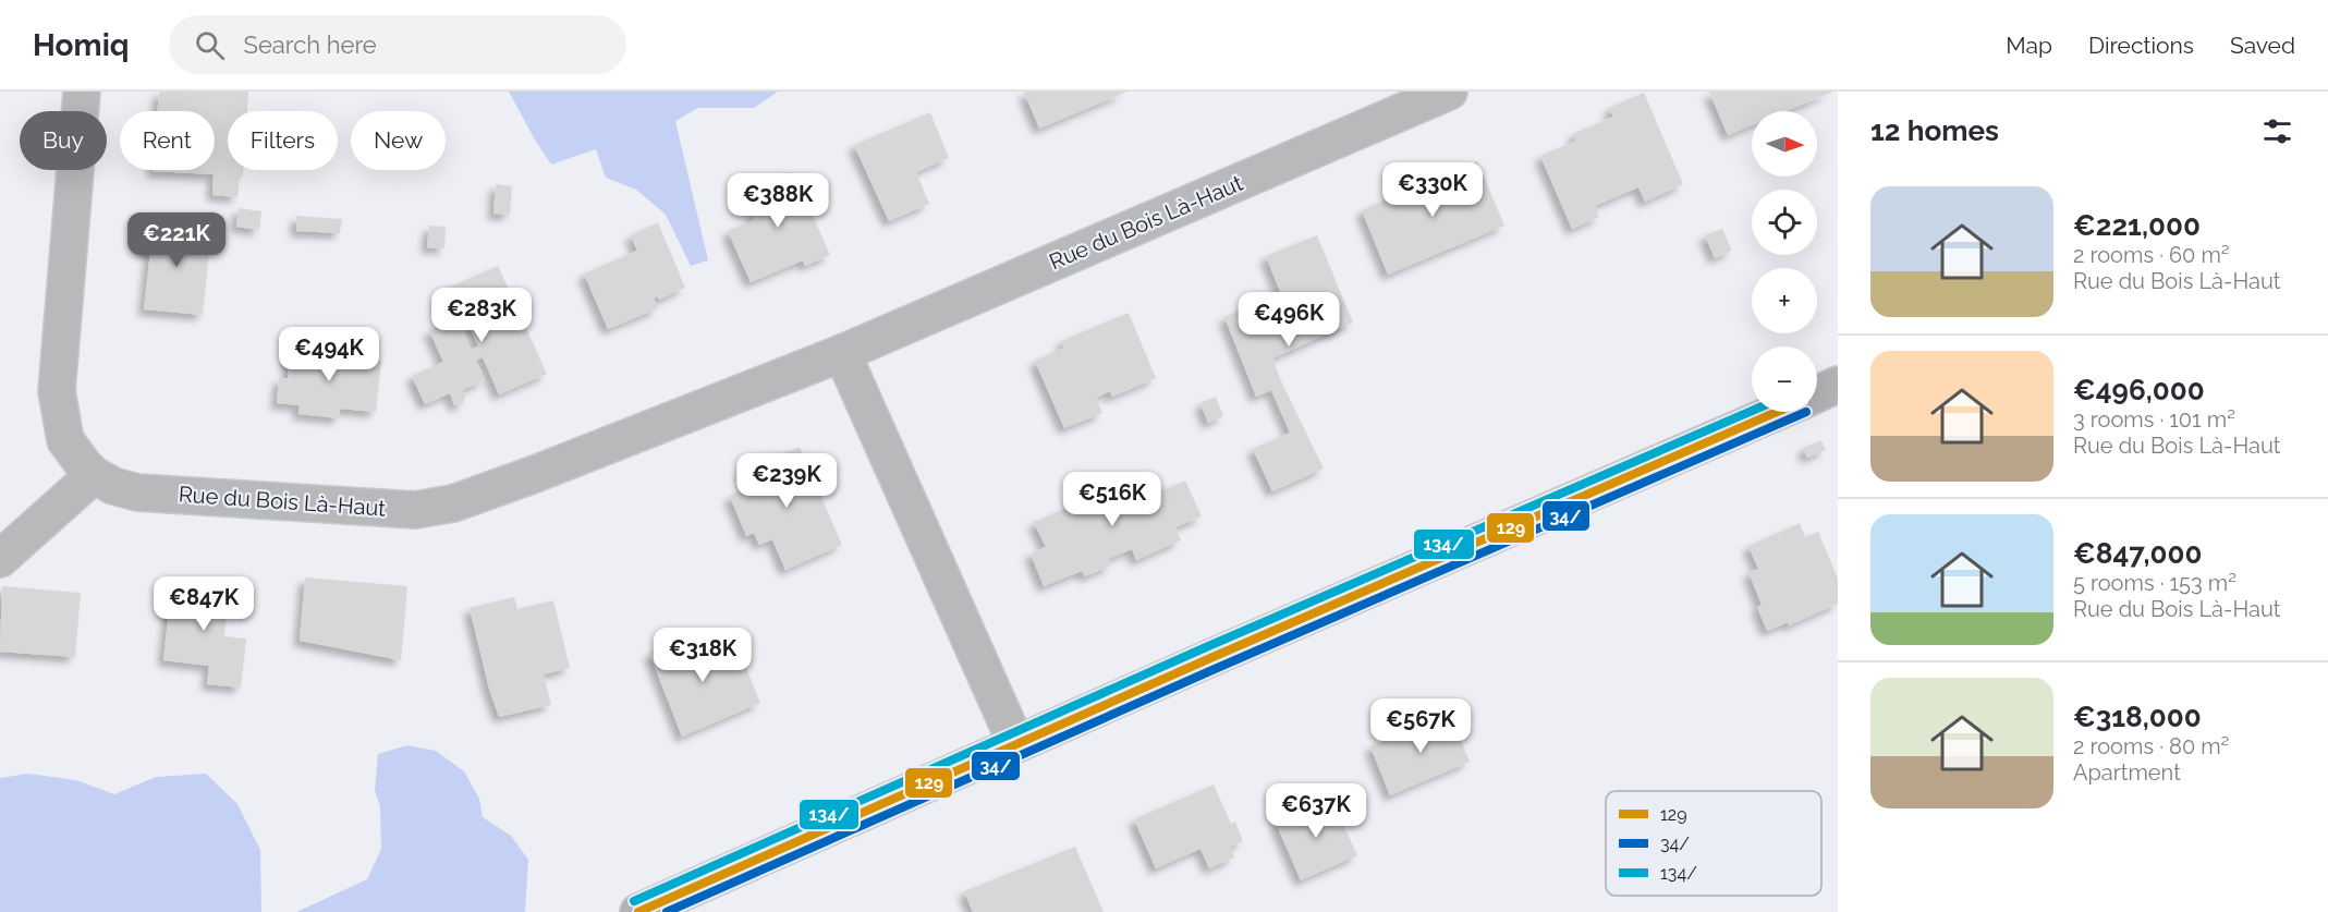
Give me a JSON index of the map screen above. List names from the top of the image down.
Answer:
{
  "streets": {
    "street": ["Rue du Bois Là-Haut"]
  },
  "lines": ["transit line 134/", "transit line 129", "transit line 34/"],
  "legend": ["129", "34/", "134/"],
  "north": "right",
  "page": {
    "header": "Homiq",
    "search": "Search here",
    "nav": ["Map", "Directions", "Saved"],
    "heading": "12 homes",
    "map_buttons": ["+", "−"],
    "chip": [
      "Buy",
      "Rent",
      "Filters",
      "New"
    ],
    "price": [
      "€330K",
      "€388K",
      "€221K",
      "€283K",
      "€496K",
      "€494K",
      "€239K",
      "€516K",
      "€847K",
      "€318K",
      "€567K",
      "€637K"
    ],
    "list": [
      {
        "name": "€221,000",
        "note": "2 rooms · 60 m² · Rue du Bois Là-Haut"
      },
      {
        "name": "€496,000",
        "note": "3 rooms · 101 m² · Rue du Bois Là-Haut"
      },
      {
        "name": "€847,000",
        "note": "5 rooms · 153 m² · Rue du Bois Là-Haut"
      },
      {
        "name": "€318,000",
        "note": "2 rooms · 80 m² · Apartment"
      }
    ]
  }
}
